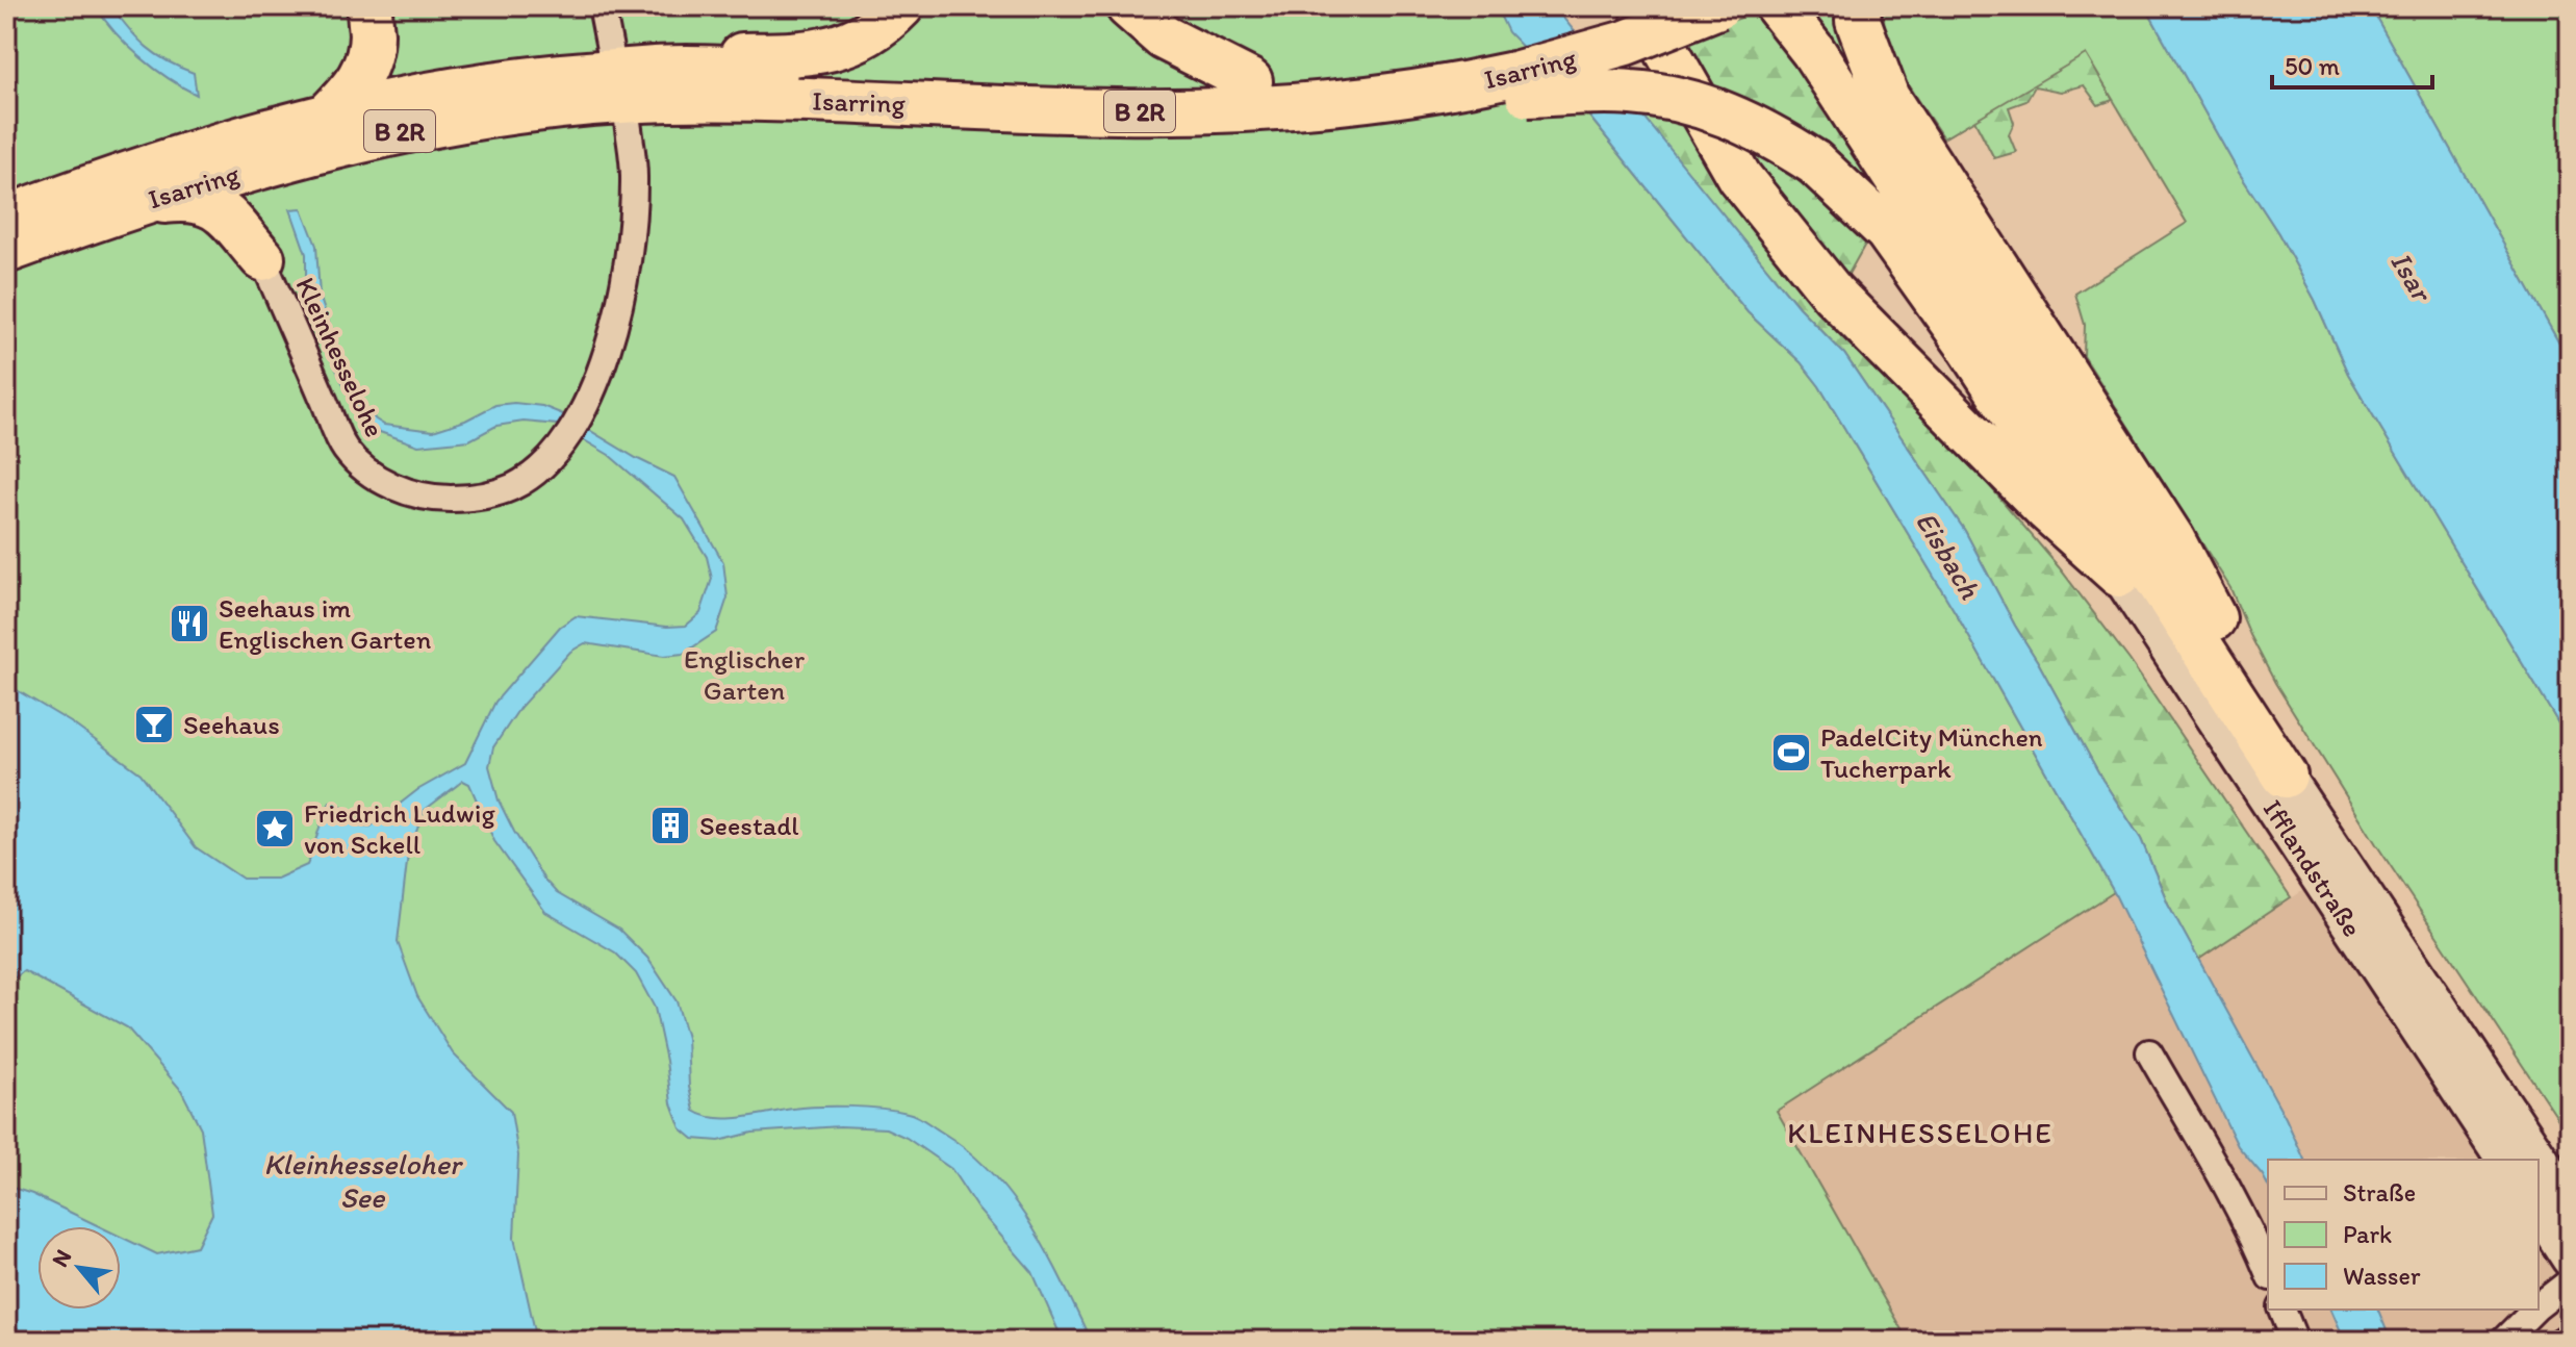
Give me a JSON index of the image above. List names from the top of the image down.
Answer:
{
  "streets": {
    "highway": ["Isarring", "B 2R"],
    "main road": ["Ifflandstraße"],
    "street": ["Kleinhesselohe"]
  },
  "districts": ["KLEINHESSELOHE"],
  "water": ["Isar", "Eisbach", "Kleinhesseloher See"],
  "parks": ["Englischer Garten"],
  "places": {
    "restaurant": ["Seehaus im Englischen Garten"],
    "bar": ["Seehaus"],
    "sports": ["PadelCity München Tucherpark"],
    "building": ["Seestadl"],
    "place": ["Friedrich Ludwig von Sckell"]
  },
  "legend": ["Straße", "Park", "Wasser"],
  "scale_bar": "50 m",
  "north": "top left"
}
